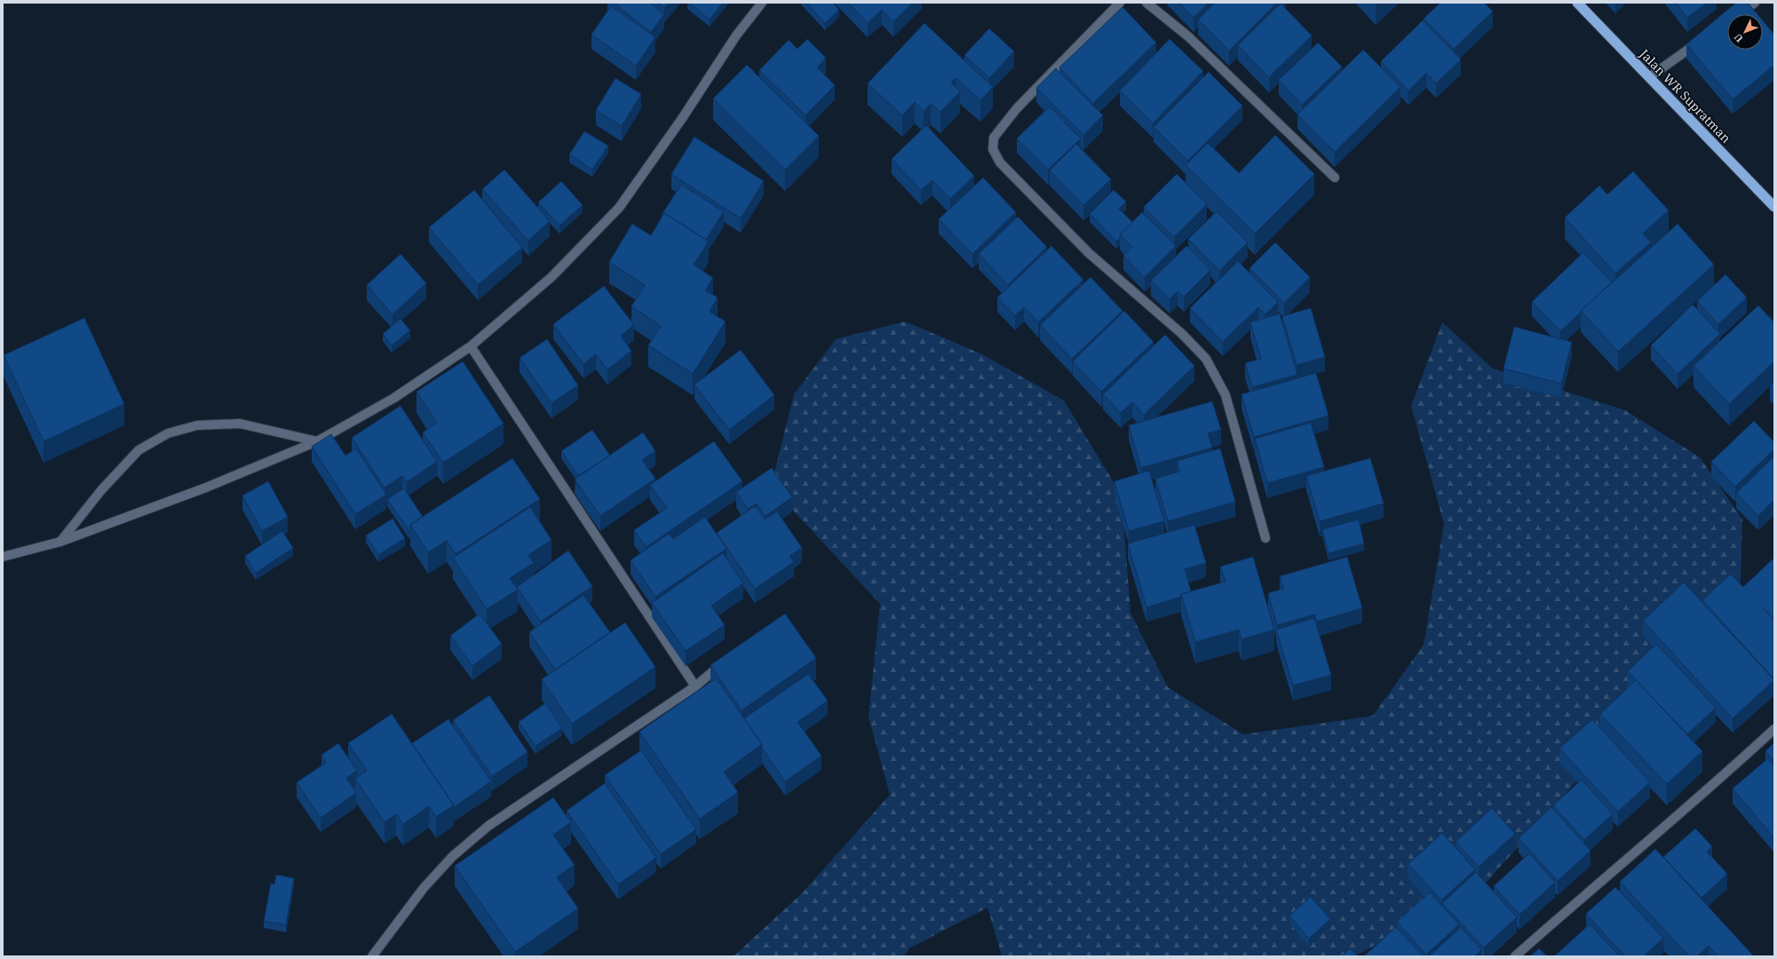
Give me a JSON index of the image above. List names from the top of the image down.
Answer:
{
  "streets": {
    "highway": ["Jalan WR Supratman"]
  },
  "north": "bottom left"
}
